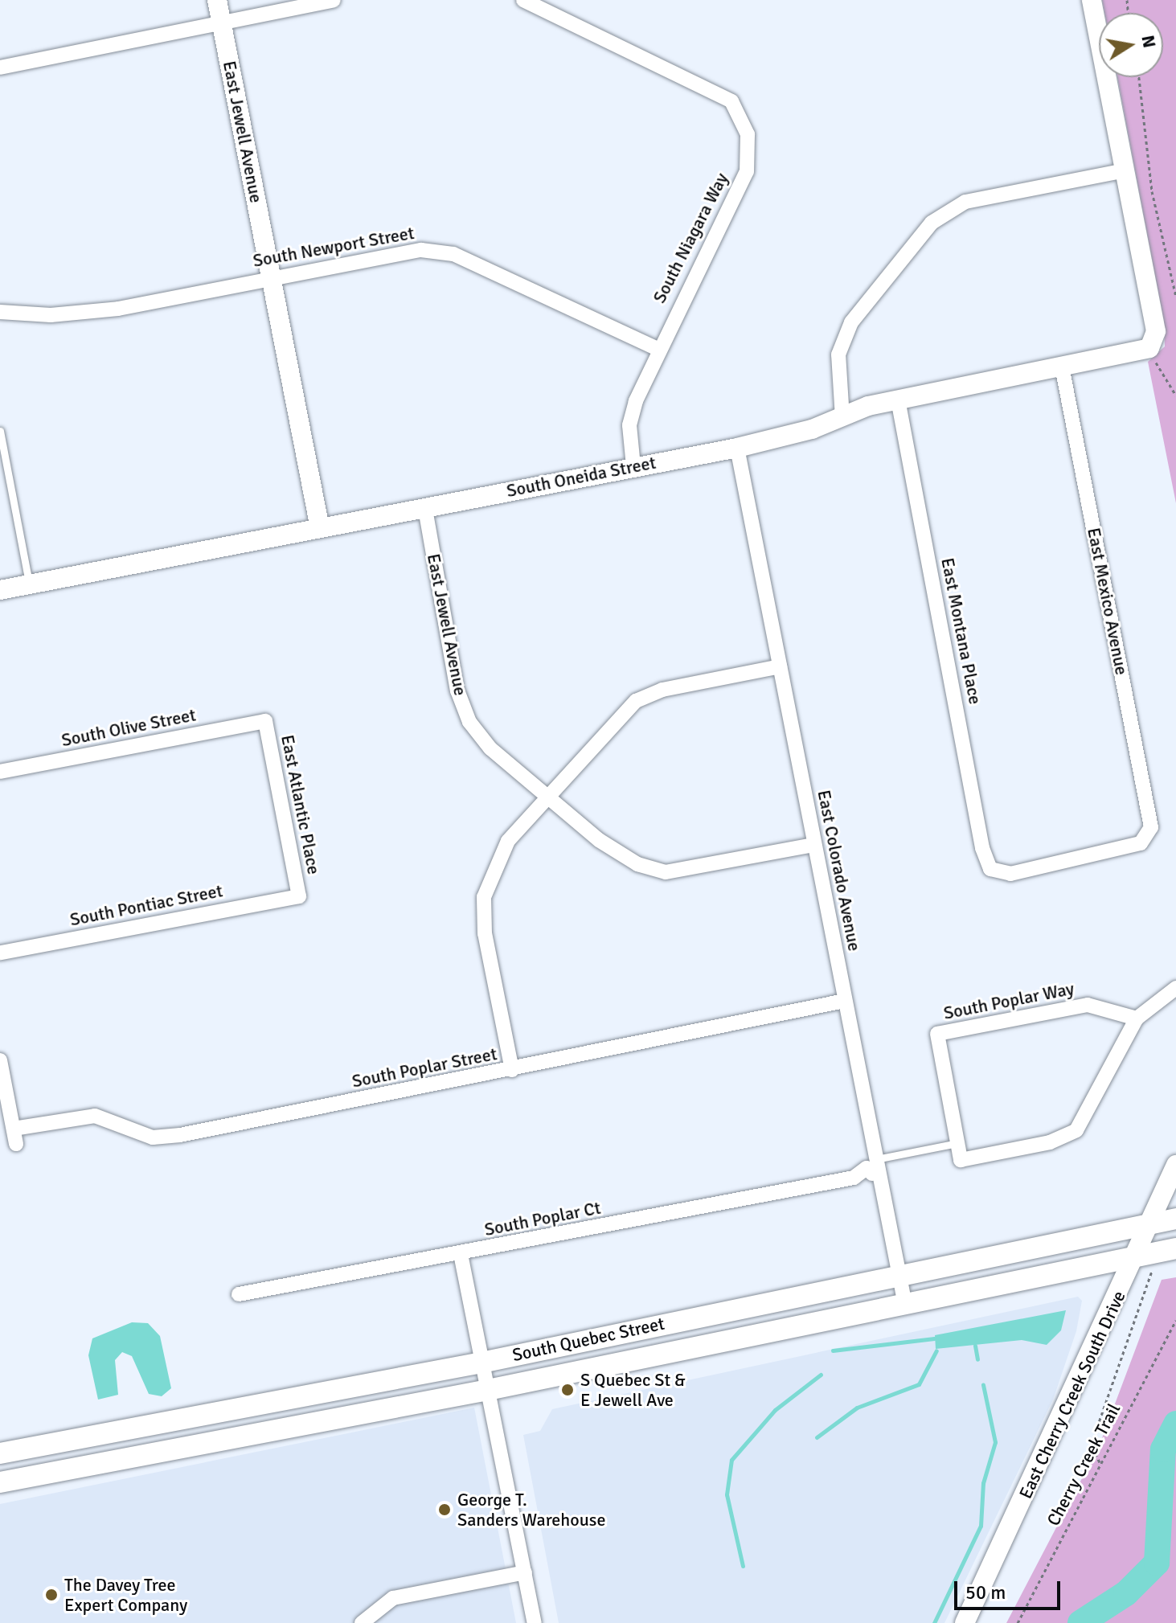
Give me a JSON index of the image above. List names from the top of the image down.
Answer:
{
  "streets": {
    "main road": ["South Quebec Street"],
    "street": [
      "East Jewell Avenue",
      "South Niagara Way",
      "South Newport Street",
      "South Oneida Street",
      "East Mexico Avenue",
      "East Montana Place",
      "South Olive Street",
      "East Atlantic Place",
      "East Colorado Avenue",
      "South Pontiac Street",
      "South Poplar Way",
      "South Poplar Street",
      "South Poplar Ct",
      "East Cherry Creek South Drive"
    ],
    "path": ["Cherry Creek Trail"]
  },
  "crossings": [
    ["East Jewell Avenue", "South Newport Street"],
    ["East Jewell Avenue", "South Oneida Street"],
    ["East Jewell Avenue", "East Colorado Avenue"],
    ["South Niagara Way", "South Newport Street"],
    ["South Niagara Way", "South Oneida Street"],
    ["South Oneida Street", "East Mexico Avenue"],
    ["South Oneida Street", "East Montana Place"],
    ["South Oneida Street", "East Colorado Avenue"],
    ["East Mexico Avenue", "East Montana Place"],
    ["South Olive Street", "East Atlantic Place"],
    ["East Atlantic Place", "South Pontiac Street"],
    ["East Colorado Avenue", "South Poplar Street"],
    ["East Colorado Avenue", "South Poplar Ct"],
    ["East Colorado Avenue", "South Quebec Street"],
    ["South Quebec Street", "East Cherry Creek South Drive"]
  ],
  "places": ["S Quebec St & E Jewell Ave", "George T. Sanders Warehouse", "The Davey Tree Expert Company"],
  "scale_bar": "50 m",
  "north": "right"
}
